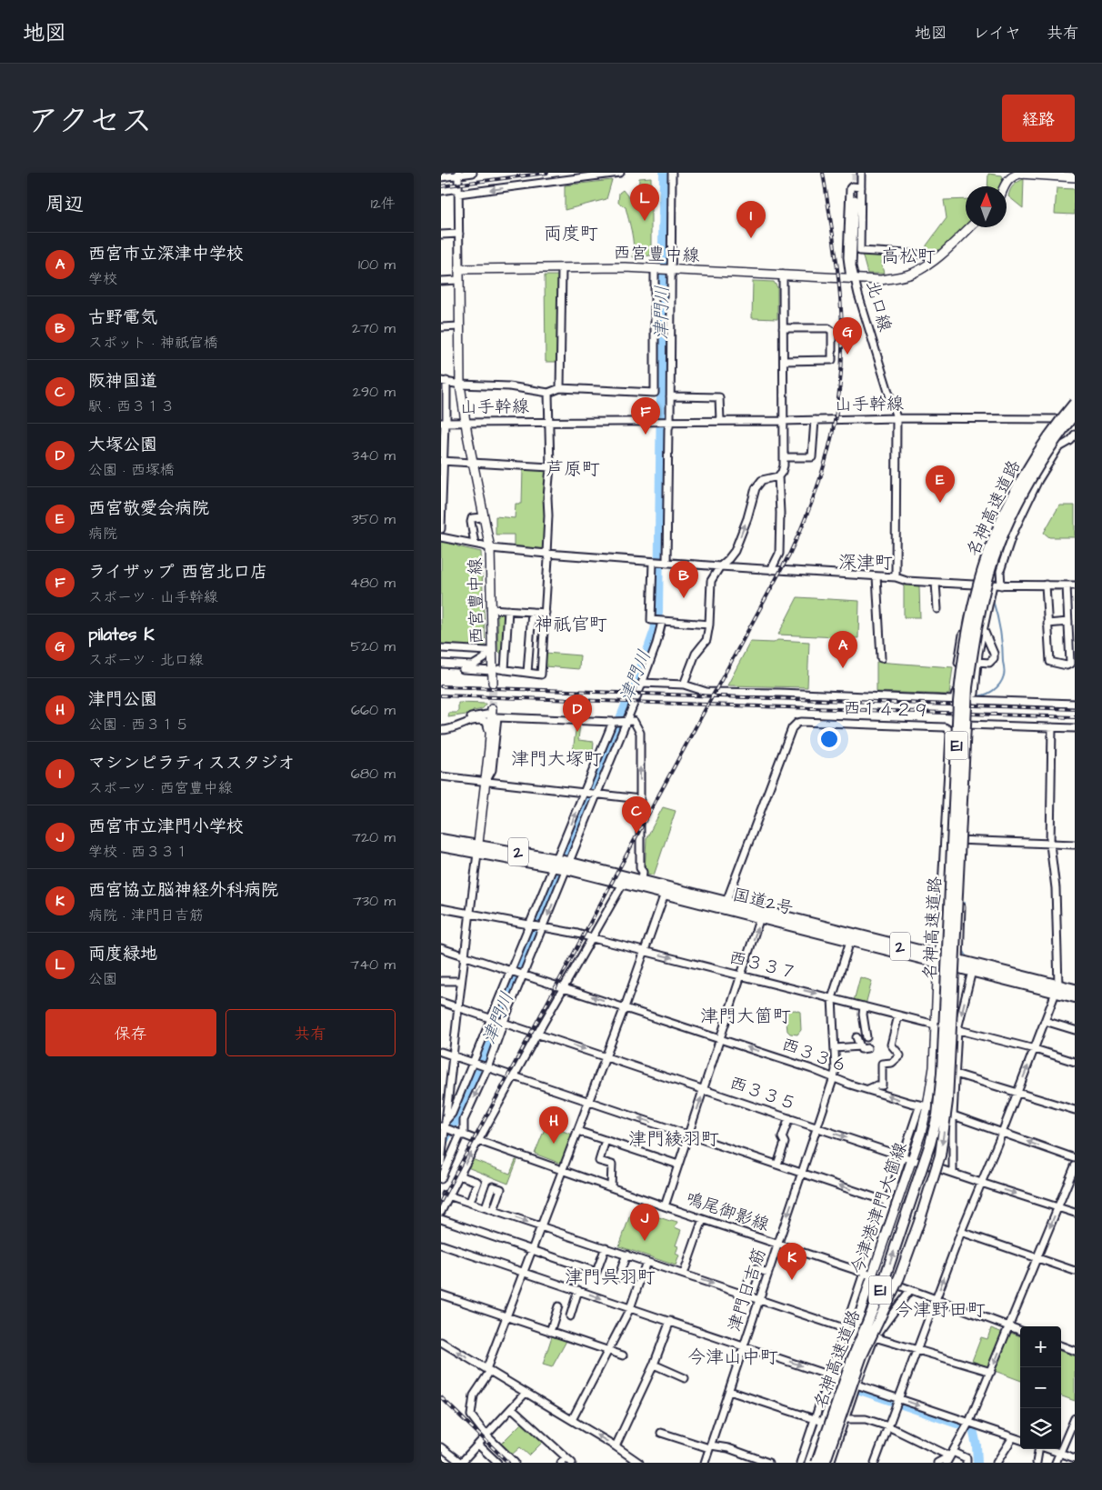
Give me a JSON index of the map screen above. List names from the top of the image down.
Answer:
{
  "streets": {
    "highway": [
      "名神高速道路",
      "E1",
      "2",
      "国道2号"
    ],
    "main road": ["西宮豊中線", "今津港津門大箇線"],
    "street": [
      "北口線",
      "山手幹線",
      "西１４２９",
      "西３３７",
      "西３３６",
      "西３３５",
      "鳴尾御影線",
      "津門日吉筋"
    ]
  },
  "crossings": [
    ["西宮豊中線", "北口線"],
    ["西宮豊中線", "山手幹線"],
    ["北口線", "山手幹線"],
    ["名神高速道路", "今津港津門大箇線"],
    ["西１４２９", "国道2号"],
    ["西１４２９", "今津港津門大箇線"],
    ["国道2号", "今津港津門大箇線"],
    ["国道2号", "津門日吉筋"],
    ["西３３７", "今津港津門大箇線"],
    ["西３３７", "津門日吉筋"],
    ["西３３６", "今津港津門大箇線"],
    ["西３３６", "津門日吉筋"],
    ["西３３５", "今津港津門大箇線"],
    ["西３３５", "津門日吉筋"],
    ["今津港津門大箇線", "鳴尾御影線"],
    ["鳴尾御影線", "津門日吉筋"]
  ],
  "one_way": ["西３３６"],
  "districts": [
    "両度町",
    "高松町",
    "芦原町",
    "深津町",
    "神祇官町",
    "津門大塚町",
    "津門大箇町",
    "津門綾羽町",
    "津門呉羽町",
    "今津野田町",
    "今津山中町"
  ],
  "water": ["津門川"],
  "north": "top",
  "page": {
    "header": "地図",
    "nav": ["地図", "レイヤ", "共有"],
    "title": "アクセス",
    "buttons": [
      "経路",
      ["保存", "共有"]
    ],
    "heading": ["周辺", "12件"],
    "pins": [
      "L",
      "I",
      "G",
      "F",
      "E",
      "B",
      "A",
      "D",
      "C",
      "H",
      "J",
      "K"
    ],
    "list": [
      {
        "mark": "A",
        "name": "西宮市立深津中学校",
        "note": "学校",
        "value": "100 m"
      },
      {
        "mark": "B",
        "name": "古野電気",
        "note": "スポット · 神祇官橋",
        "value": "270 m"
      },
      {
        "mark": "C",
        "name": "阪神国道",
        "note": "駅 · 西３１３",
        "value": "290 m"
      },
      {
        "mark": "D",
        "name": "大塚公園",
        "note": "公園 · 西塚橋",
        "value": "340 m"
      },
      {
        "mark": "E",
        "name": "西宮敬愛会病院",
        "note": "病院",
        "value": "350 m"
      },
      {
        "mark": "F",
        "name": "ライザップ 西宮北口店",
        "note": "スポーツ · 山手幹線",
        "value": "480 m"
      },
      {
        "mark": "G",
        "name": "pilates K",
        "note": "スポーツ · 北口線",
        "value": "520 m"
      },
      {
        "mark": "H",
        "name": "津門公園",
        "note": "公園 · 西３１５",
        "value": "660 m"
      },
      {
        "mark": "I",
        "name": "マシンピラティススタジオ",
        "note": "スポーツ · 西宮豊中線",
        "value": "680 m"
      },
      {
        "mark": "J",
        "name": "西宮市立津門小学校",
        "note": "学校 · 西３３１",
        "value": "720 m"
      },
      {
        "mark": "K",
        "name": "西宮協立脳神経外科病院",
        "note": "病院 · 津門日吉筋",
        "value": "730 m"
      },
      {
        "mark": "L",
        "name": "両度緑地",
        "note": "公園",
        "value": "740 m"
      }
    ],
    "map_buttons": ["+", "−"]
  }
}
